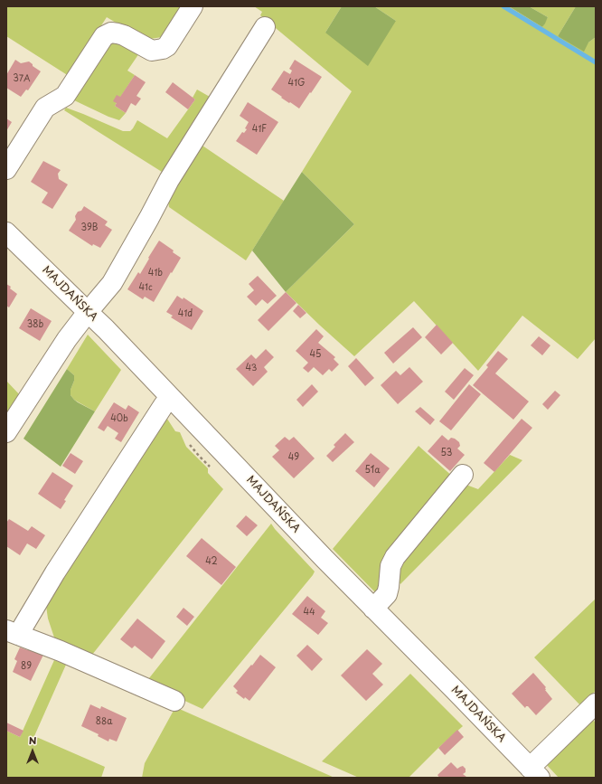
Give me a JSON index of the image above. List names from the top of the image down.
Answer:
{
  "streets": {
    "street": ["MAJDAŃSKA"]
  },
  "house_numbers": [
    "37A",
    "41G",
    "41F",
    "39B",
    "41b",
    "41c",
    "41d",
    "38b",
    "45",
    "43",
    "40b",
    "53",
    "49",
    "51a",
    "42",
    "44",
    "89",
    "88a"
  ],
  "north": "top"
}
